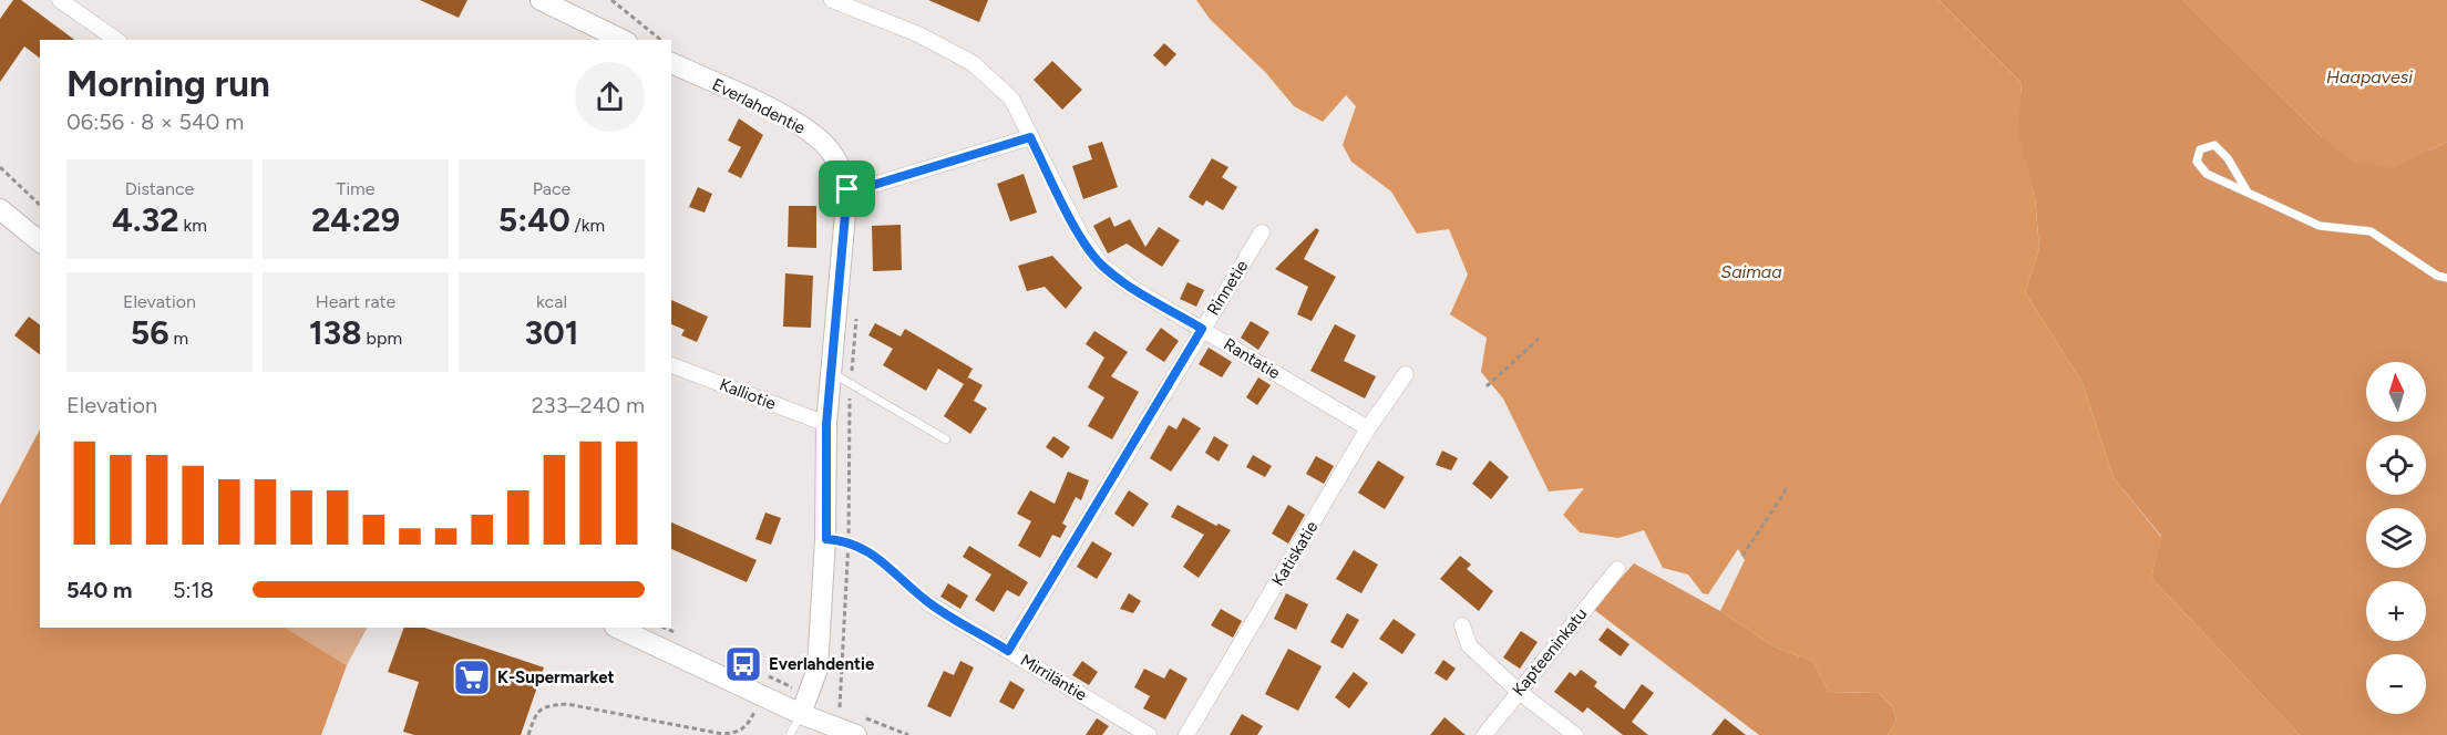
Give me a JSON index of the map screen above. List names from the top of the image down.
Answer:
{
  "streets": {
    "street": [
      "Everlahdentie",
      "Rinnetie",
      "Rantatie",
      "Kalliotie",
      "Katiskatie",
      "Kapteeninkatu",
      "Mirriläntie"
    ]
  },
  "crossings": [
    ["Everlahdentie", "Kalliotie"],
    ["Rinnetie", "Rantatie"],
    ["Rinnetie", "Mirriläntie"],
    ["Rantatie", "Katiskatie"]
  ],
  "water": ["Haapavesi", "Saimaa"],
  "places": {
    "bus stop": ["Everlahdentie"],
    "supermarket": ["K-Supermarket"]
  },
  "north": "top",
  "page": {
    "heading": ["Morning run", "06:56 · 8 × 540 m"],
    "stats": [
      ["Distance", "4.32 km"],
      ["Time", "24:29"],
      ["Pace", "5:40 /km"],
      ["Elevation", "56 m"],
      ["Heart rate", "138 bpm"],
      ["kcal", "301"]
    ],
    "map_buttons": ["+", "−"],
    "chart": ["Elevation", "233–240 m"],
    "list": [
      {
        "name": "540 m",
        "note": "5:18"
      }
    ]
  }
}
